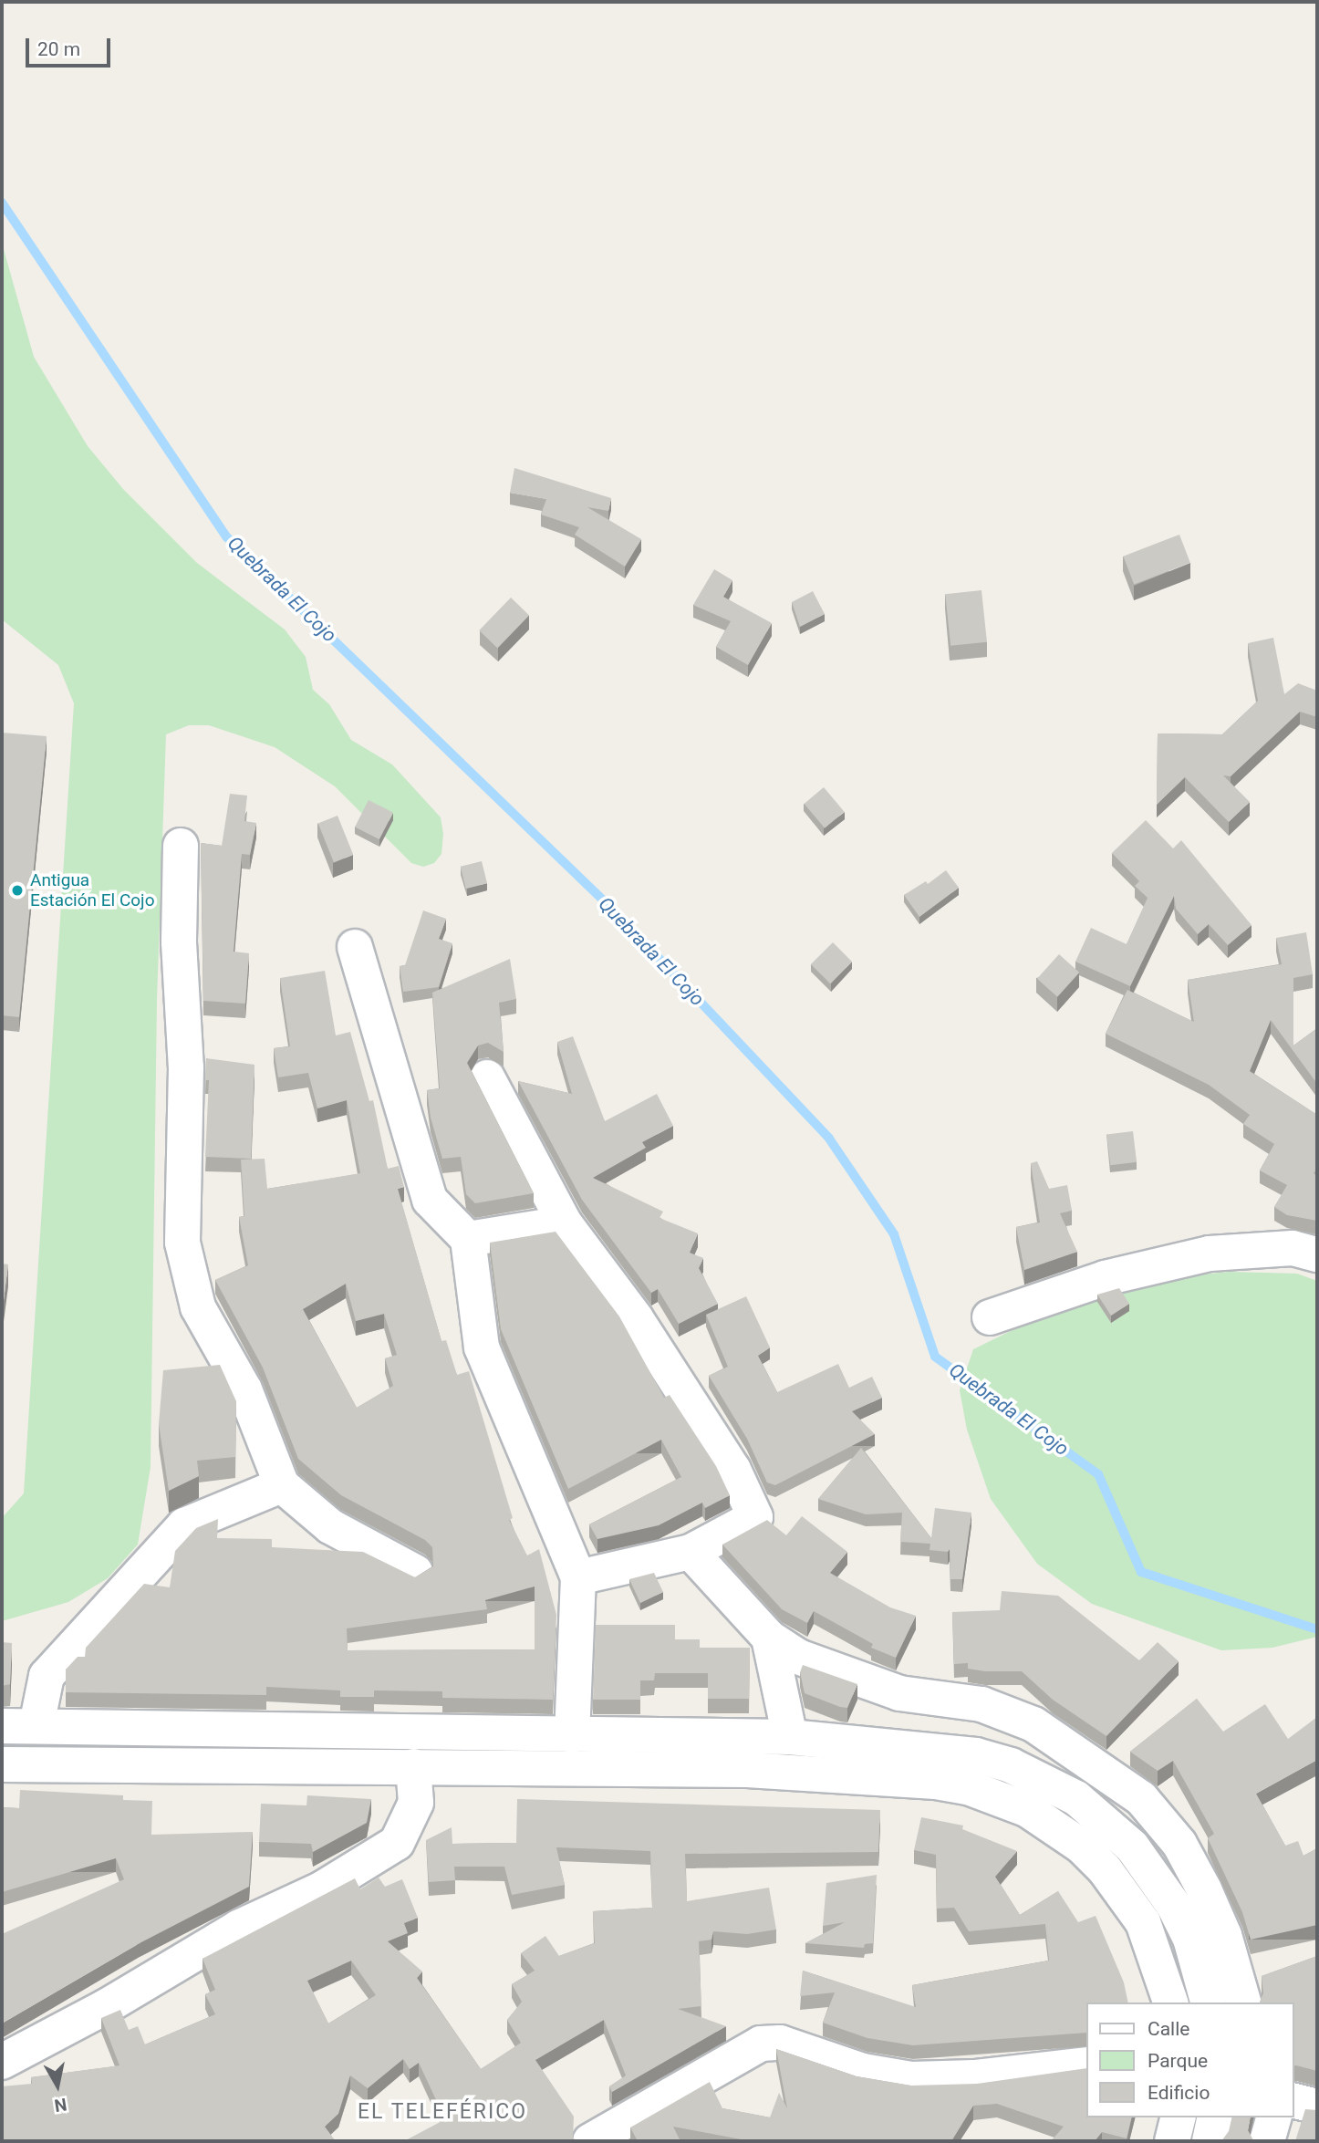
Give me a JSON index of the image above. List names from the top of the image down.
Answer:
{
  "districts": ["EL TELEFÉRICO"],
  "water": ["Quebrada El Cojo"],
  "places": ["Antigua Estación El Cojo"],
  "legend": ["Calle", "Parque", "Edificio"],
  "scale_bar": "20 m",
  "north": "bottom"
}
